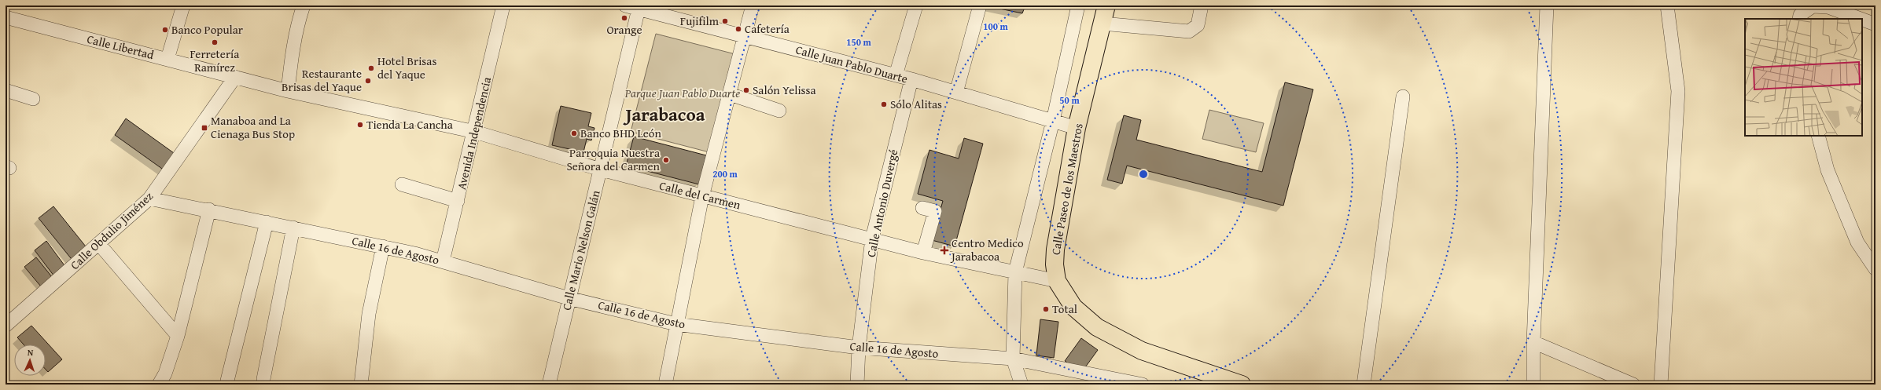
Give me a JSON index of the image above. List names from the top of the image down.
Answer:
{
  "streets": {
    "main road": ["Calle Paseo de los Maestros"],
    "street": [
      "Calle Libertad",
      "Calle Juan Pablo Duarte",
      "Avenida Independencia",
      "Calle del Carmen",
      "Calle Antonio Duvergé",
      "Calle Obdulio Jiménez",
      "Calle 16 de Agosto",
      "Calle Mario Nelson Galán"
    ]
  },
  "crossings": [
    ["Calle Libertad", "Calle del Carmen"],
    ["Calle Libertad", "Calle Obdulio Jiménez"],
    ["Calle Juan Pablo Duarte", "Calle Paseo de los Maestros"],
    ["Calle Juan Pablo Duarte", "Calle Antonio Duvergé"],
    ["Calle Juan Pablo Duarte", "Calle Mario Nelson Galán"],
    ["Avenida Independencia", "Calle del Carmen"],
    ["Avenida Independencia", "Calle 16 de Agosto"],
    ["Calle Paseo de los Maestros", "Calle del Carmen"],
    ["Calle del Carmen", "Calle Antonio Duvergé"],
    ["Calle del Carmen", "Calle Obdulio Jiménez"],
    ["Calle del Carmen", "Calle Mario Nelson Galán"],
    ["Calle Antonio Duvergé", "Calle 16 de Agosto"],
    ["Calle Obdulio Jiménez", "Calle 16 de Agosto"],
    ["Calle 16 de Agosto", "Calle Mario Nelson Galán"]
  ],
  "districts": ["Jarabacoa"],
  "parks": ["Parque Juan Pablo Duarte"],
  "places": {
    "other": [
      "Orange",
      "Fujifilm",
      "Cafetería",
      "Banco Popular",
      "Ferretería Ramírez",
      "Hotel Brisas del Yaque",
      "Restaurante Brisas del Yaque",
      "Salón Yelissa",
      "Sólo Alitas",
      "Tienda La Cancha",
      "Banco BHD León",
      "Parroquia Nuestra Señora del Carmen",
      "Total"
    ],
    "transit": ["Manaboa and La Cienaga Bus Stop"],
    "health": ["Centro Medico Jarabacoa"]
  },
  "north": "top",
  "rings": [
    "100 m",
    "150 m",
    "50 m",
    "200 m"
  ]
}
